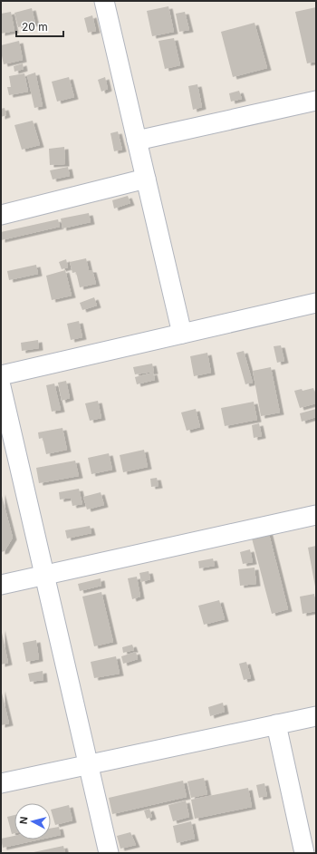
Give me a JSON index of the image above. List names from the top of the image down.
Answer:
{
  "scale_bar": "20 m",
  "north": "left"
}
